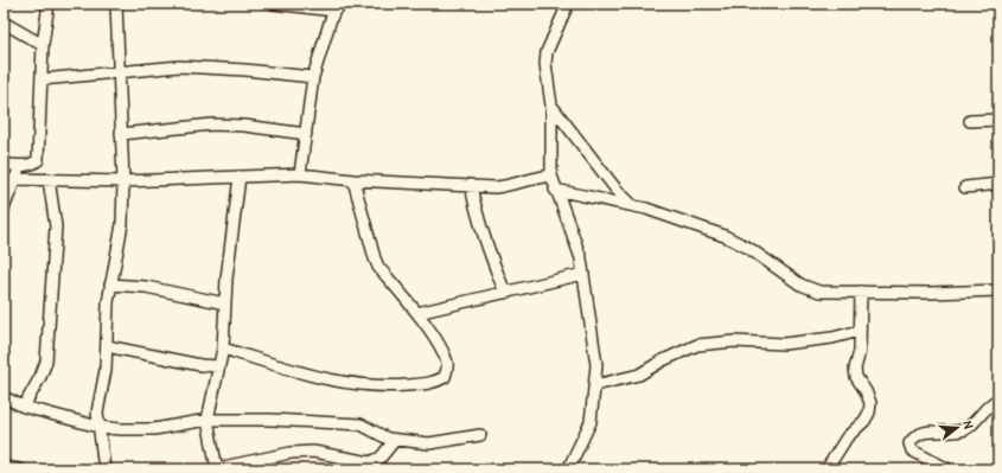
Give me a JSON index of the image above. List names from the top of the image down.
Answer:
{
  "north": "right"
}
